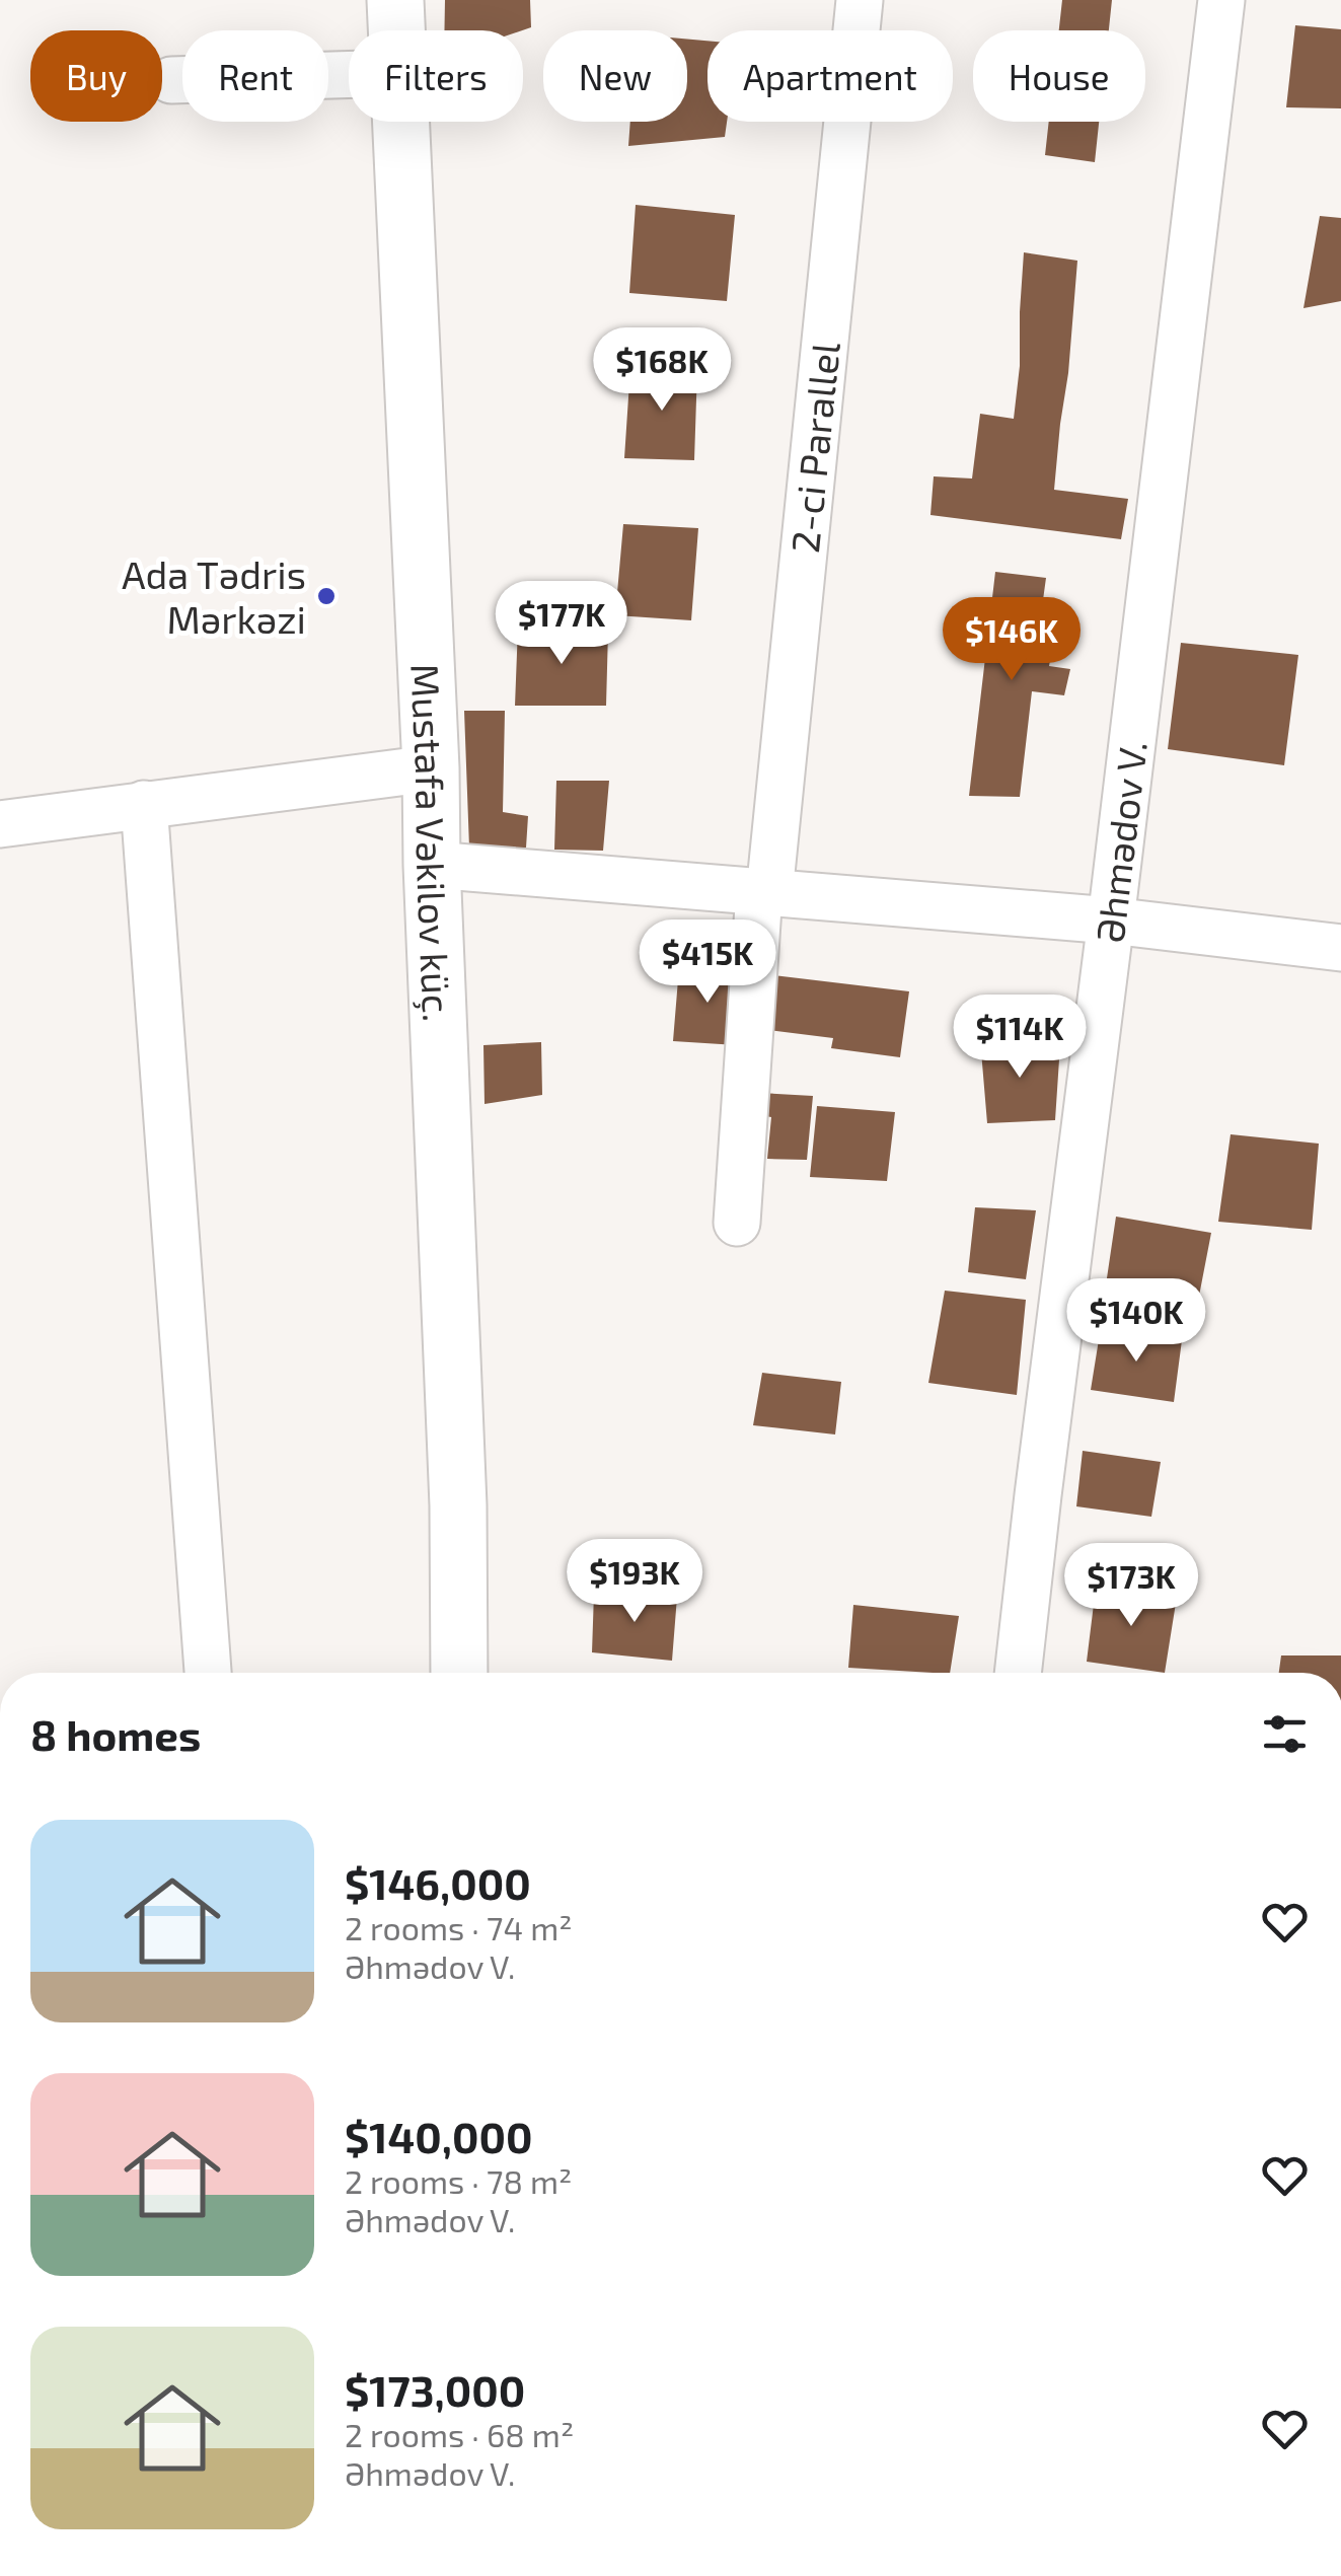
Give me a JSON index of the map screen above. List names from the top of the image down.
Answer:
{
  "streets": {
    "street": ["2-ci Parallel", "Mustafa Vəkilov küç.", "Əhmədov V."]
  },
  "places": ["Ada Tədris Mərkəzi"],
  "page": {
    "chip": [
      "Buy",
      "Rent",
      "Filters",
      "New",
      "Apartment",
      "House"
    ],
    "price": [
      "$168K",
      "$177K",
      "$146K",
      "$415K",
      "$114K",
      "$140K",
      "$193K",
      "$173K"
    ],
    "heading": "8 homes",
    "list": [
      {
        "name": "$146,000",
        "note": "2 rooms · 74 m² · Əhmədov V."
      },
      {
        "name": "$140,000",
        "note": "2 rooms · 78 m² · Əhmədov V."
      },
      {
        "name": "$173,000",
        "note": "2 rooms · 68 m² · Əhmədov V."
      }
    ]
  }
}
